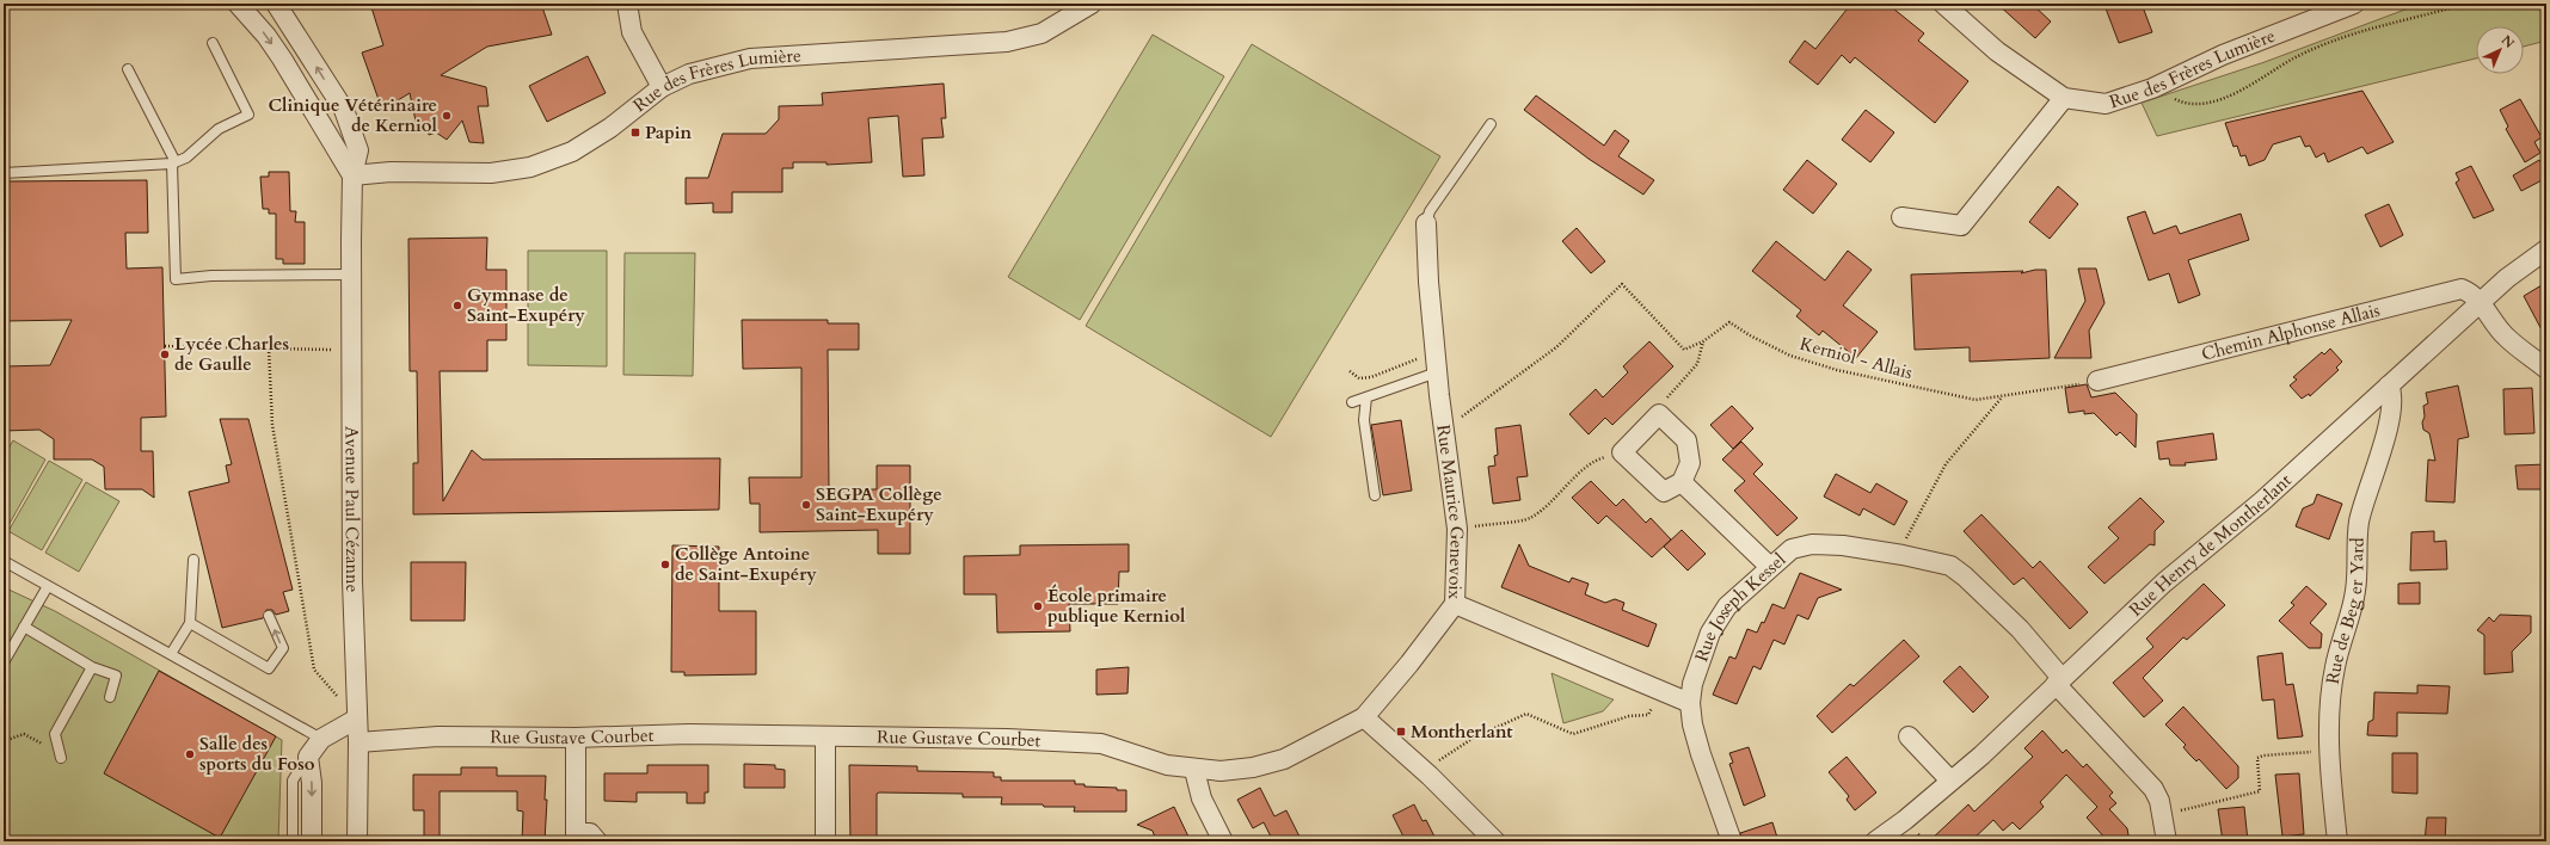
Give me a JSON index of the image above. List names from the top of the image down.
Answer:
{
  "streets": {
    "street": [
      "Rue des Frères Lumière",
      "Chemin Alphonse Allais",
      "Avenue Paul Cézanne",
      "Rue Maurice Genevoix",
      "Rue Henry de Montherlant",
      "Rue Joseph Kessel",
      "Rue de Beg er Yard",
      "Rue Gustave Courbet"
    ],
    "path": ["Kerniol - Allais"]
  },
  "crossings": [
    ["Rue des Frères Lumière", "Avenue Paul Cézanne"],
    ["Chemin Alphonse Allais", "Kerniol - Allais"],
    ["Chemin Alphonse Allais", "Rue Henry de Montherlant"],
    ["Kerniol - Allais", "Rue Maurice Genevoix"],
    ["Avenue Paul Cézanne", "Rue Gustave Courbet"],
    ["Rue Maurice Genevoix", "Rue Joseph Kessel"],
    ["Rue Henry de Montherlant", "Rue Joseph Kessel"],
    ["Rue Henry de Montherlant", "Rue de Beg er Yard"]
  ],
  "places": {
    "other": [
      "Clinique Vétérinaire de Kerniol",
      "Gymnase de Saint-Exupéry",
      "Lycée Charles de Gaulle",
      "SEGPA Collège Saint-Exupéry",
      "Collège Antoine de Saint-Exupéry",
      "École primaire publique Kerniol",
      "Salle des sports du Foso"
    ],
    "transit": ["Papin", "Montherlant"]
  },
  "north": "top right"
}
